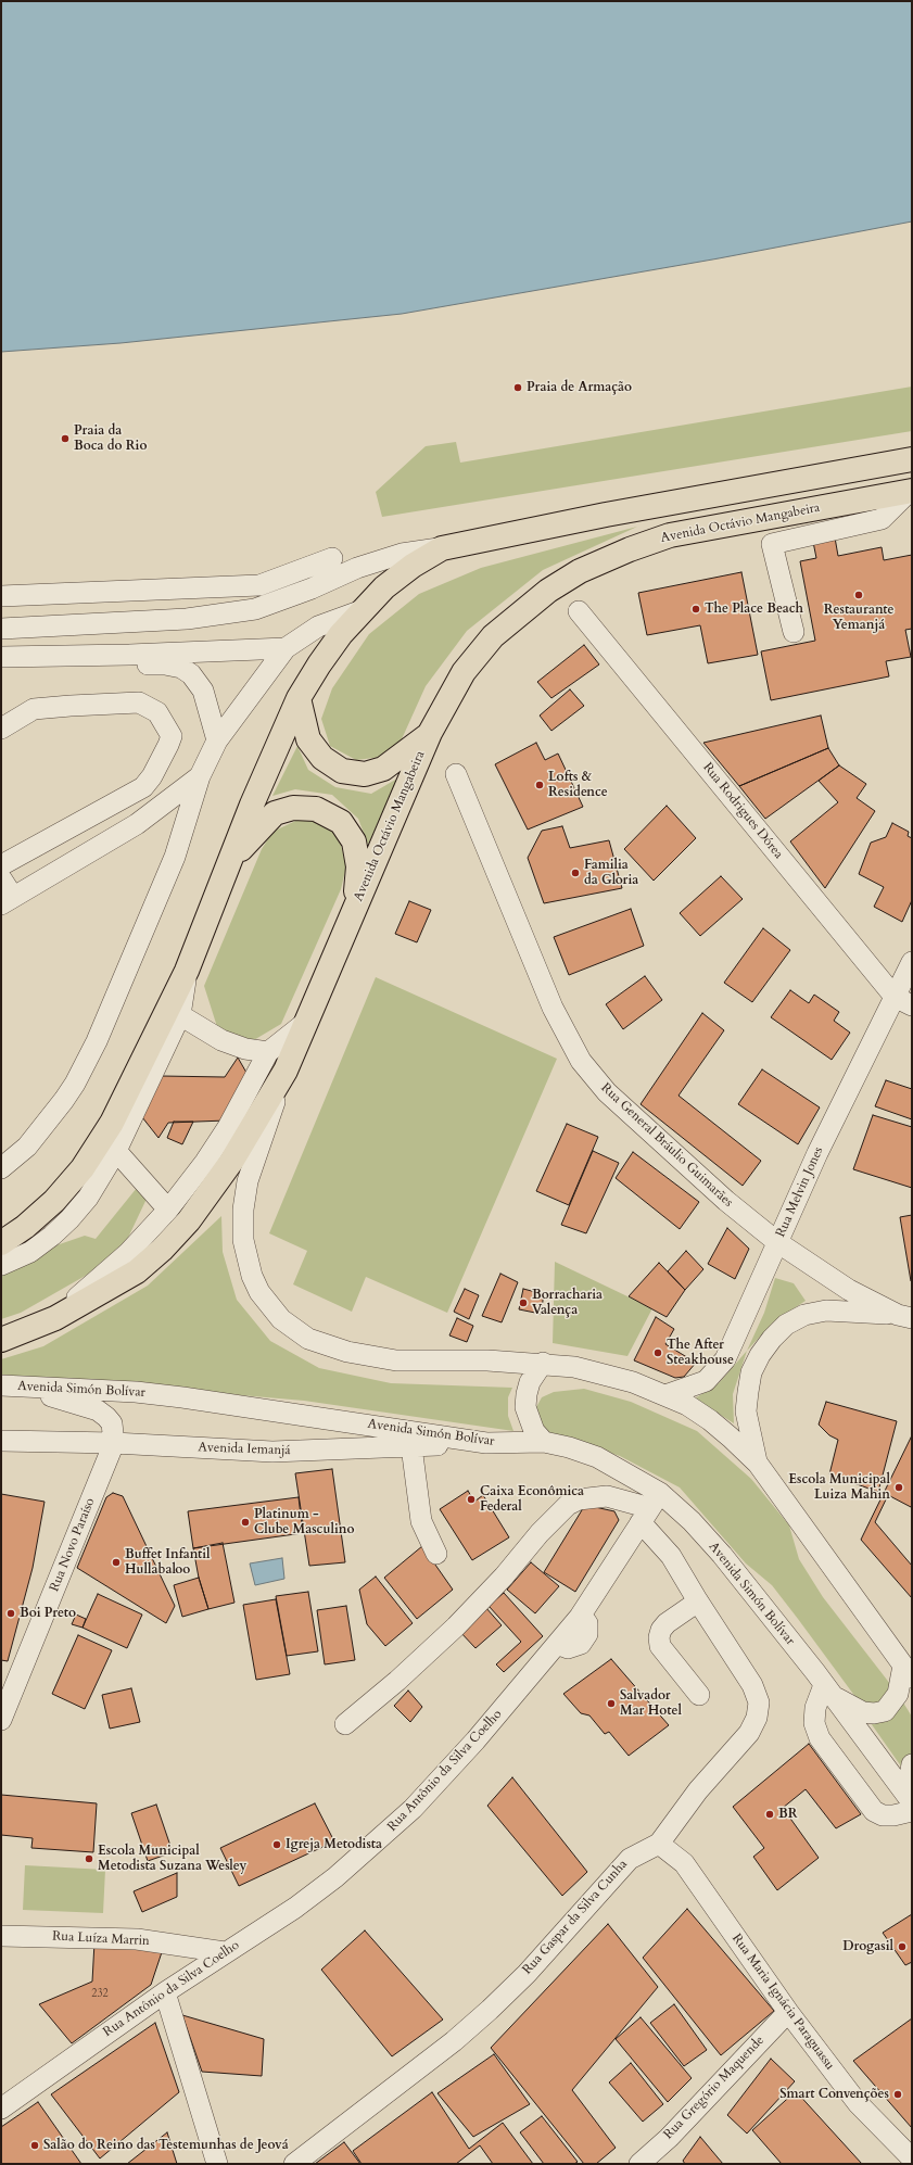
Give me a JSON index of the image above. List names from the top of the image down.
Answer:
{
  "streets": {
    "main road": ["Avenida Octávio Mangabeira"],
    "street": [
      "Rua Rodrigues Dórea",
      "Rua General Bráulio Guimarães",
      "Rua Melvin Jones",
      "Avenida Simón Bolívar",
      "Avenida Iemanjá",
      "Rua Novo Paraíso",
      "Rua Antônio da Silva Coelho",
      "Rua Gaspar da Silva Cunha",
      "Rua Luíza Marrin",
      "Rua Maria Ignácia Paraguassu",
      "Rua Gregório Maquende"
    ]
  },
  "crossings": [
    ["Rua Rodrigues Dórea", "Rua Melvin Jones"],
    ["Rua General Bráulio Guimarães", "Rua Melvin Jones"],
    ["Avenida Simón Bolívar", "Avenida Iemanjá"],
    ["Avenida Simón Bolívar", "Rua Antônio da Silva Coelho"],
    ["Avenida Simón Bolívar", "Rua Gaspar da Silva Cunha"],
    ["Avenida Iemanjá", "Rua Novo Paraíso"],
    ["Rua Antônio da Silva Coelho", "Rua Gaspar da Silva Cunha"],
    ["Rua Antônio da Silva Coelho", "Rua Luíza Marrin"],
    ["Rua Gaspar da Silva Cunha", "Rua Maria Ignácia Paraguassu"],
    ["Rua Maria Ignácia Paraguassu", "Rua Gregório Maquende"]
  ],
  "places": [
    "Praia de Armação",
    "Praia da Boca do Rio",
    "Restaurante Yemanjá",
    "The Place Beach",
    "Lofts & Residence",
    "Familia da Gloria",
    "Borracharia Valença",
    "The After Steakhouse",
    "Escola Municipal Luiza Mahin",
    "Caixa Econômica Federal",
    "Platinum - Clube Masculino",
    "Buffet Infantil Hullabaloo",
    "Boi Preto",
    "Salvador Mar Hotel",
    "BR",
    "Igreja Metodista",
    "Escola Municipal Metodista Suzana Wesley",
    "Drogasil",
    "Smart Convenções",
    "Salão do Reino das Testemunhas de Jeová"
  ],
  "house_numbers": ["232"]
}
